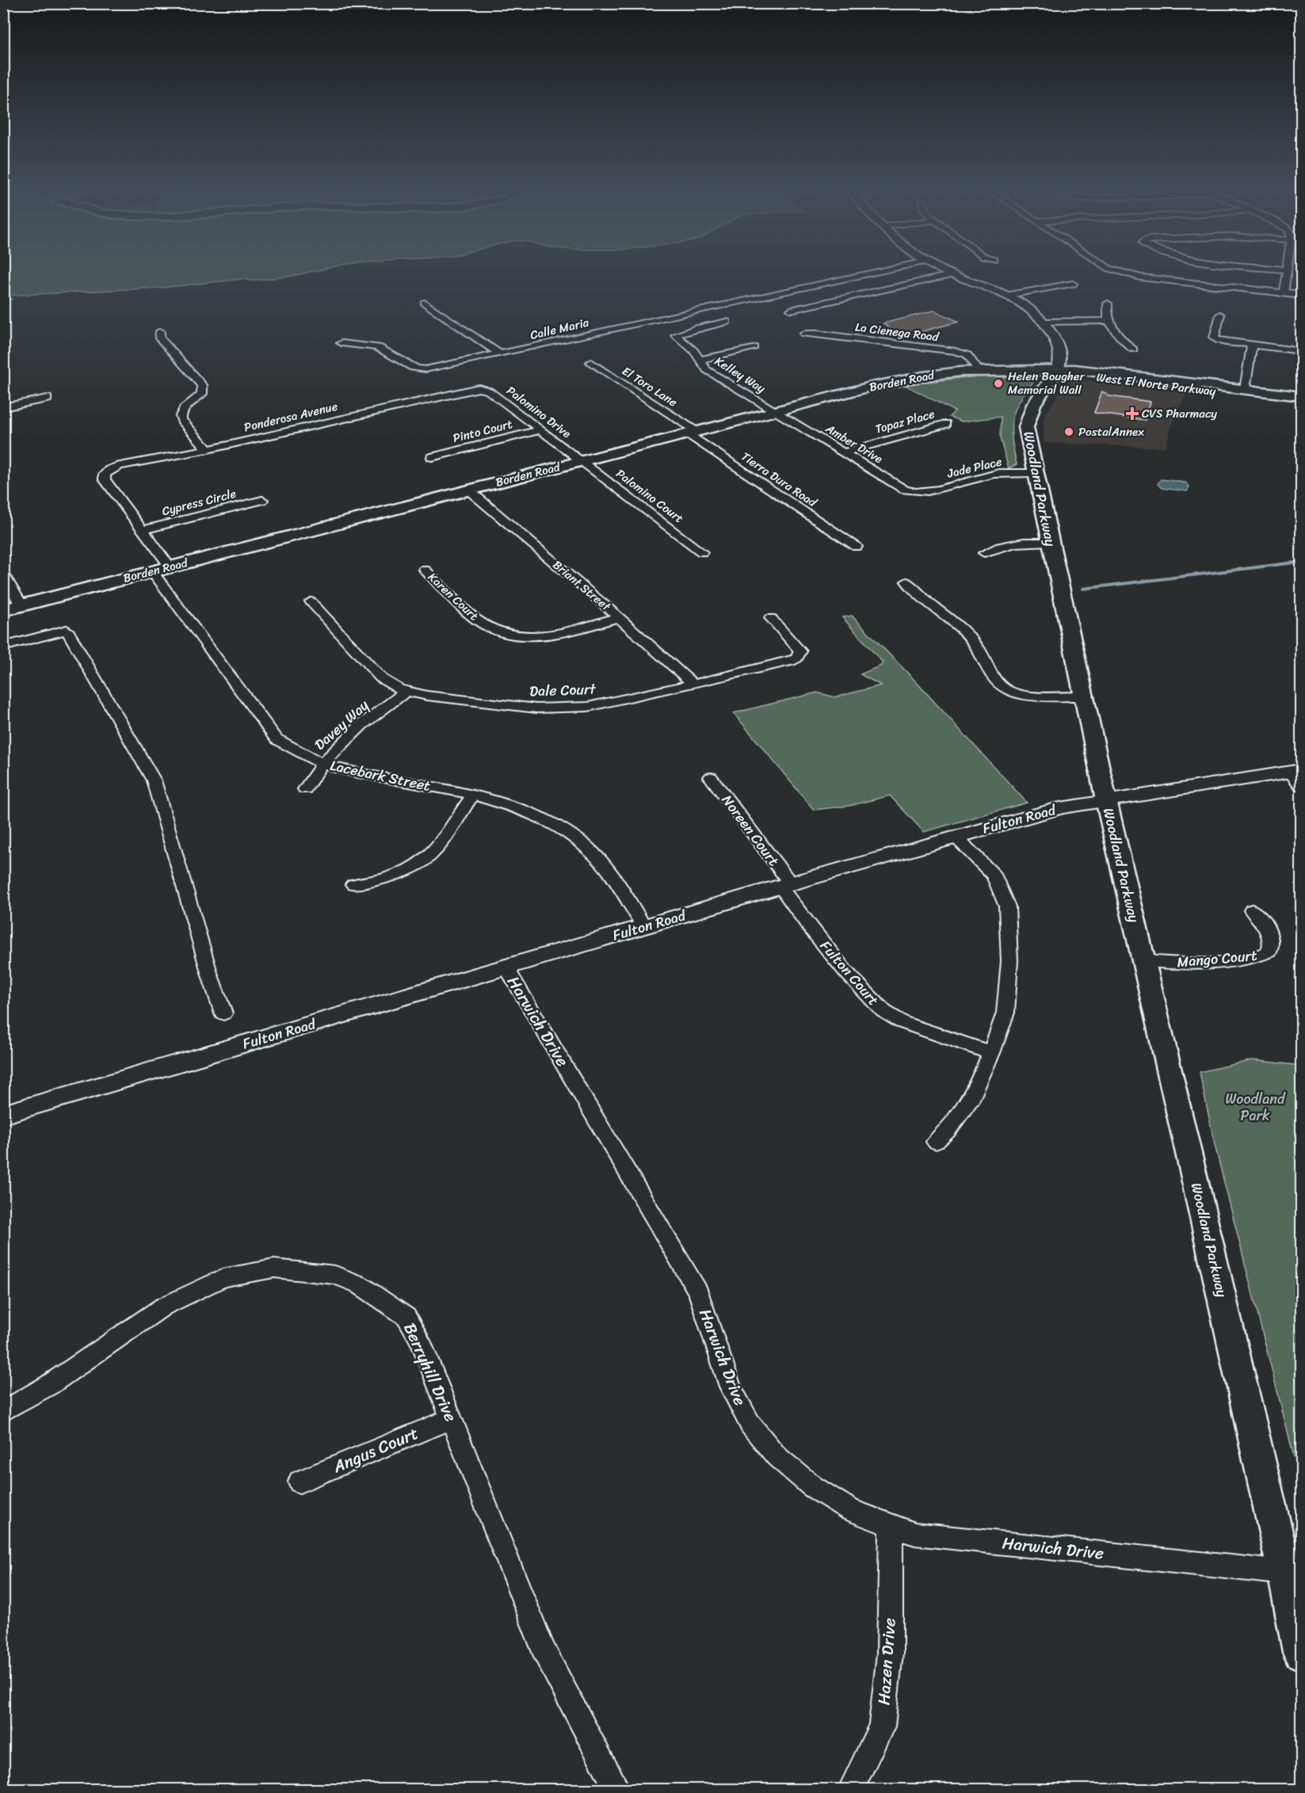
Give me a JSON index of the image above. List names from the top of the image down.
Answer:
{
  "streets": {
    "main road": ["Borden Road", "West El Norte Parkway", "Woodland Parkway"],
    "street": [
      "Calle Maria",
      "La Cienega Road",
      "Kelley Way",
      "El Toro Lane",
      "Palomino Drive",
      "Ponderosa Avenue",
      "Topaz Place",
      "Pinto Court",
      "Amber Drive",
      "Jade Place",
      "Tierra Dura Road",
      "Palomino Court",
      "Cypress Circle",
      "Briant Street",
      "Karen Court",
      "Dale Court",
      "Davey Way",
      "Lacebark Street",
      "Fulton Road",
      "Noreen Court",
      "Mango Court",
      "Fulton Court",
      "Harwich Drive",
      "Berryhill Drive",
      "Angus Court",
      "Hazen Drive"
    ]
  },
  "crossings": [
    ["La Cienega Road", "Borden Road"],
    ["Kelley Way", "Borden Road"],
    ["Kelley Way", "Amber Drive"],
    ["Borden Road", "West El Norte Parkway"],
    ["Borden Road", "El Toro Lane"],
    ["Borden Road", "Palomino Drive"],
    ["Borden Road", "Amber Drive"],
    ["Borden Road", "Tierra Dura Road"],
    ["Borden Road", "Woodland Parkway"],
    ["Borden Road", "Palomino Court"],
    ["Borden Road", "Briant Street"],
    ["Borden Road", "Lacebark Street"],
    ["West El Norte Parkway", "Woodland Parkway"],
    ["El Toro Lane", "Tierra Dura Road"],
    ["Palomino Drive", "Ponderosa Avenue"],
    ["Palomino Drive", "Pinto Court"],
    ["Palomino Drive", "Palomino Court"],
    ["Ponderosa Avenue", "Cypress Circle"],
    ["Topaz Place", "Amber Drive"],
    ["Amber Drive", "Jade Place"],
    ["Jade Place", "Woodland Parkway"],
    ["Woodland Parkway", "Fulton Road"],
    ["Woodland Parkway", "Mango Court"],
    ["Woodland Parkway", "Harwich Drive"],
    ["Briant Street", "Karen Court"],
    ["Briant Street", "Dale Court"],
    ["Dale Court", "Davey Way"],
    ["Davey Way", "Lacebark Street"],
    ["Lacebark Street", "Fulton Road"],
    ["Fulton Road", "Noreen Court"],
    ["Fulton Road", "Fulton Court"],
    ["Fulton Road", "Harwich Drive"],
    ["Noreen Court", "Fulton Court"],
    ["Harwich Drive", "Hazen Drive"],
    ["Berryhill Drive", "Angus Court"]
  ],
  "parks": ["Woodland Park"],
  "places": {
    "other": ["Helen Bougher Memorial Wall", "PostalAnnex"],
    "health": ["CVS Pharmacy"]
  }
}
